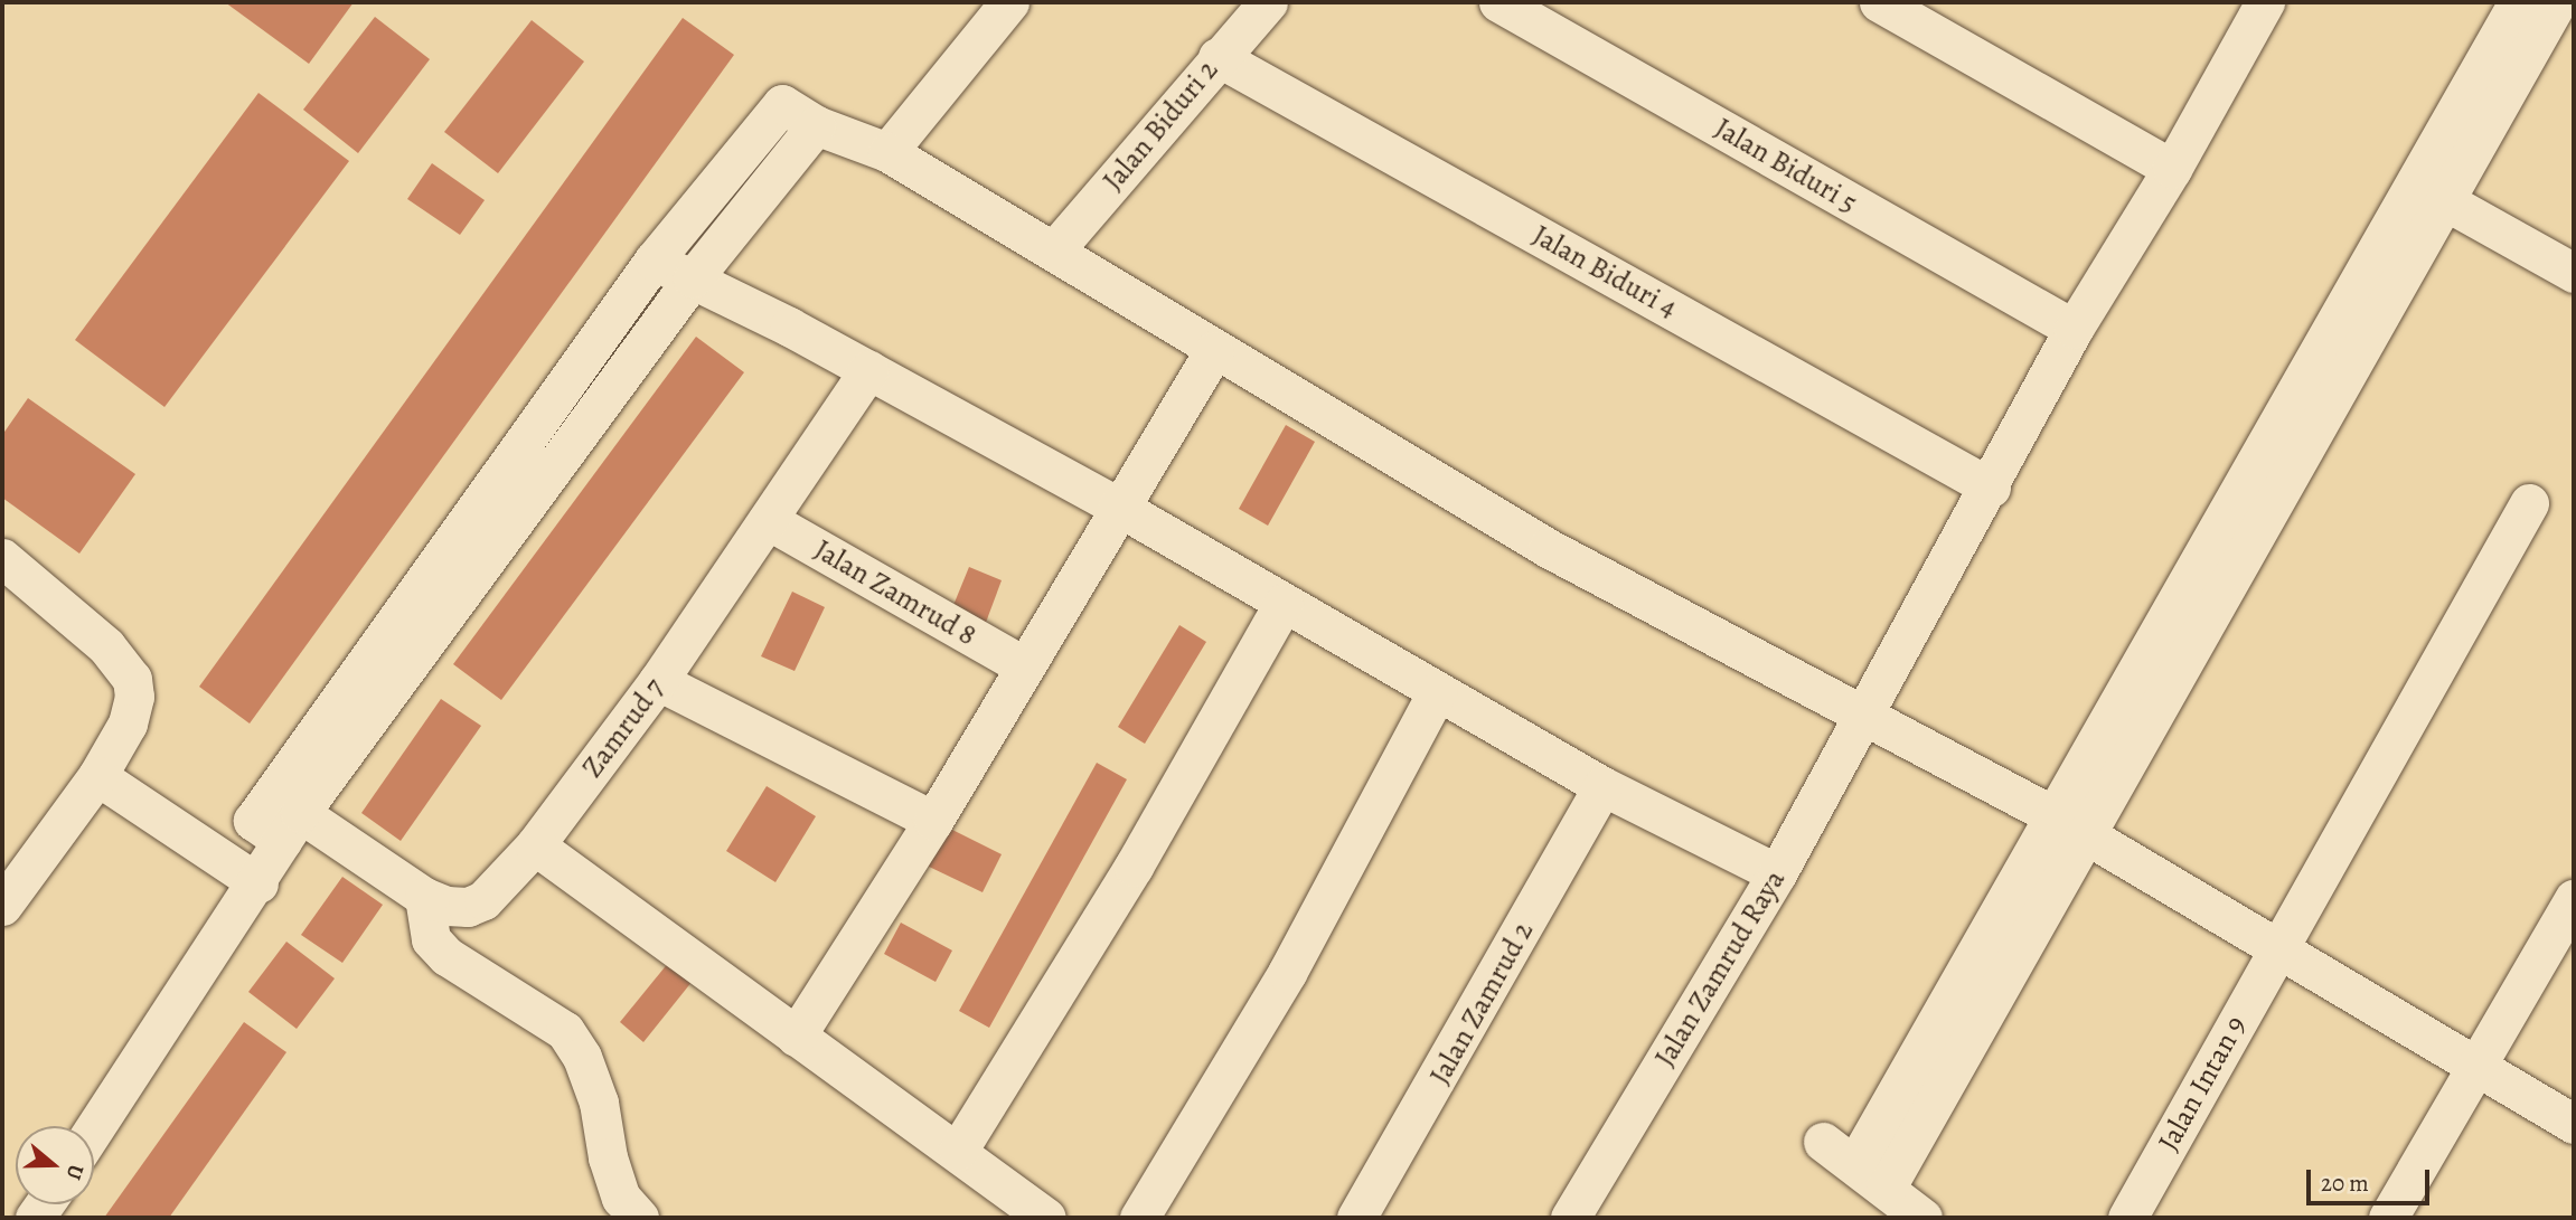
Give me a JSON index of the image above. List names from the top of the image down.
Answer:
{
  "streets": {
    "street": [
      "Jalan Biduri 2",
      "Jalan Biduri 5",
      "Jalan Biduri 4",
      "Jalan Zamrud 8",
      "Zamrud 7",
      "Jalan Zamrud Raya",
      "Jalan Zamrud 2",
      "Jalan Intan 9"
    ]
  },
  "crossings": [
    ["Jalan Biduri 2", "Jalan Biduri 4"],
    ["Jalan Biduri 5", "Jalan Zamrud Raya"],
    ["Jalan Biduri 4", "Jalan Zamrud Raya"],
    ["Jalan Zamrud 8", "Zamrud 7"]
  ],
  "scale_bar": "20 m",
  "north": "right"
}
